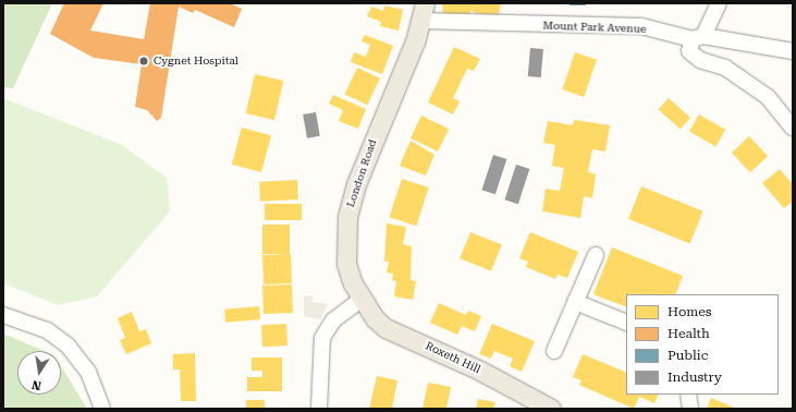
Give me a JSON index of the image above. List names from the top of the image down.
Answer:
{
  "streets": {
    "main road": ["London Road", "Roxeth Hill"],
    "street": ["Mount Park Avenue"]
  },
  "crossings": [
    ["Mount Park Avenue", "London Road"],
    ["London Road", "Roxeth Hill"]
  ],
  "places": ["Cygnet Hospital"],
  "legend": [
    "Homes",
    "Health",
    "Public",
    "Industry"
  ],
  "north": "bottom"
}
